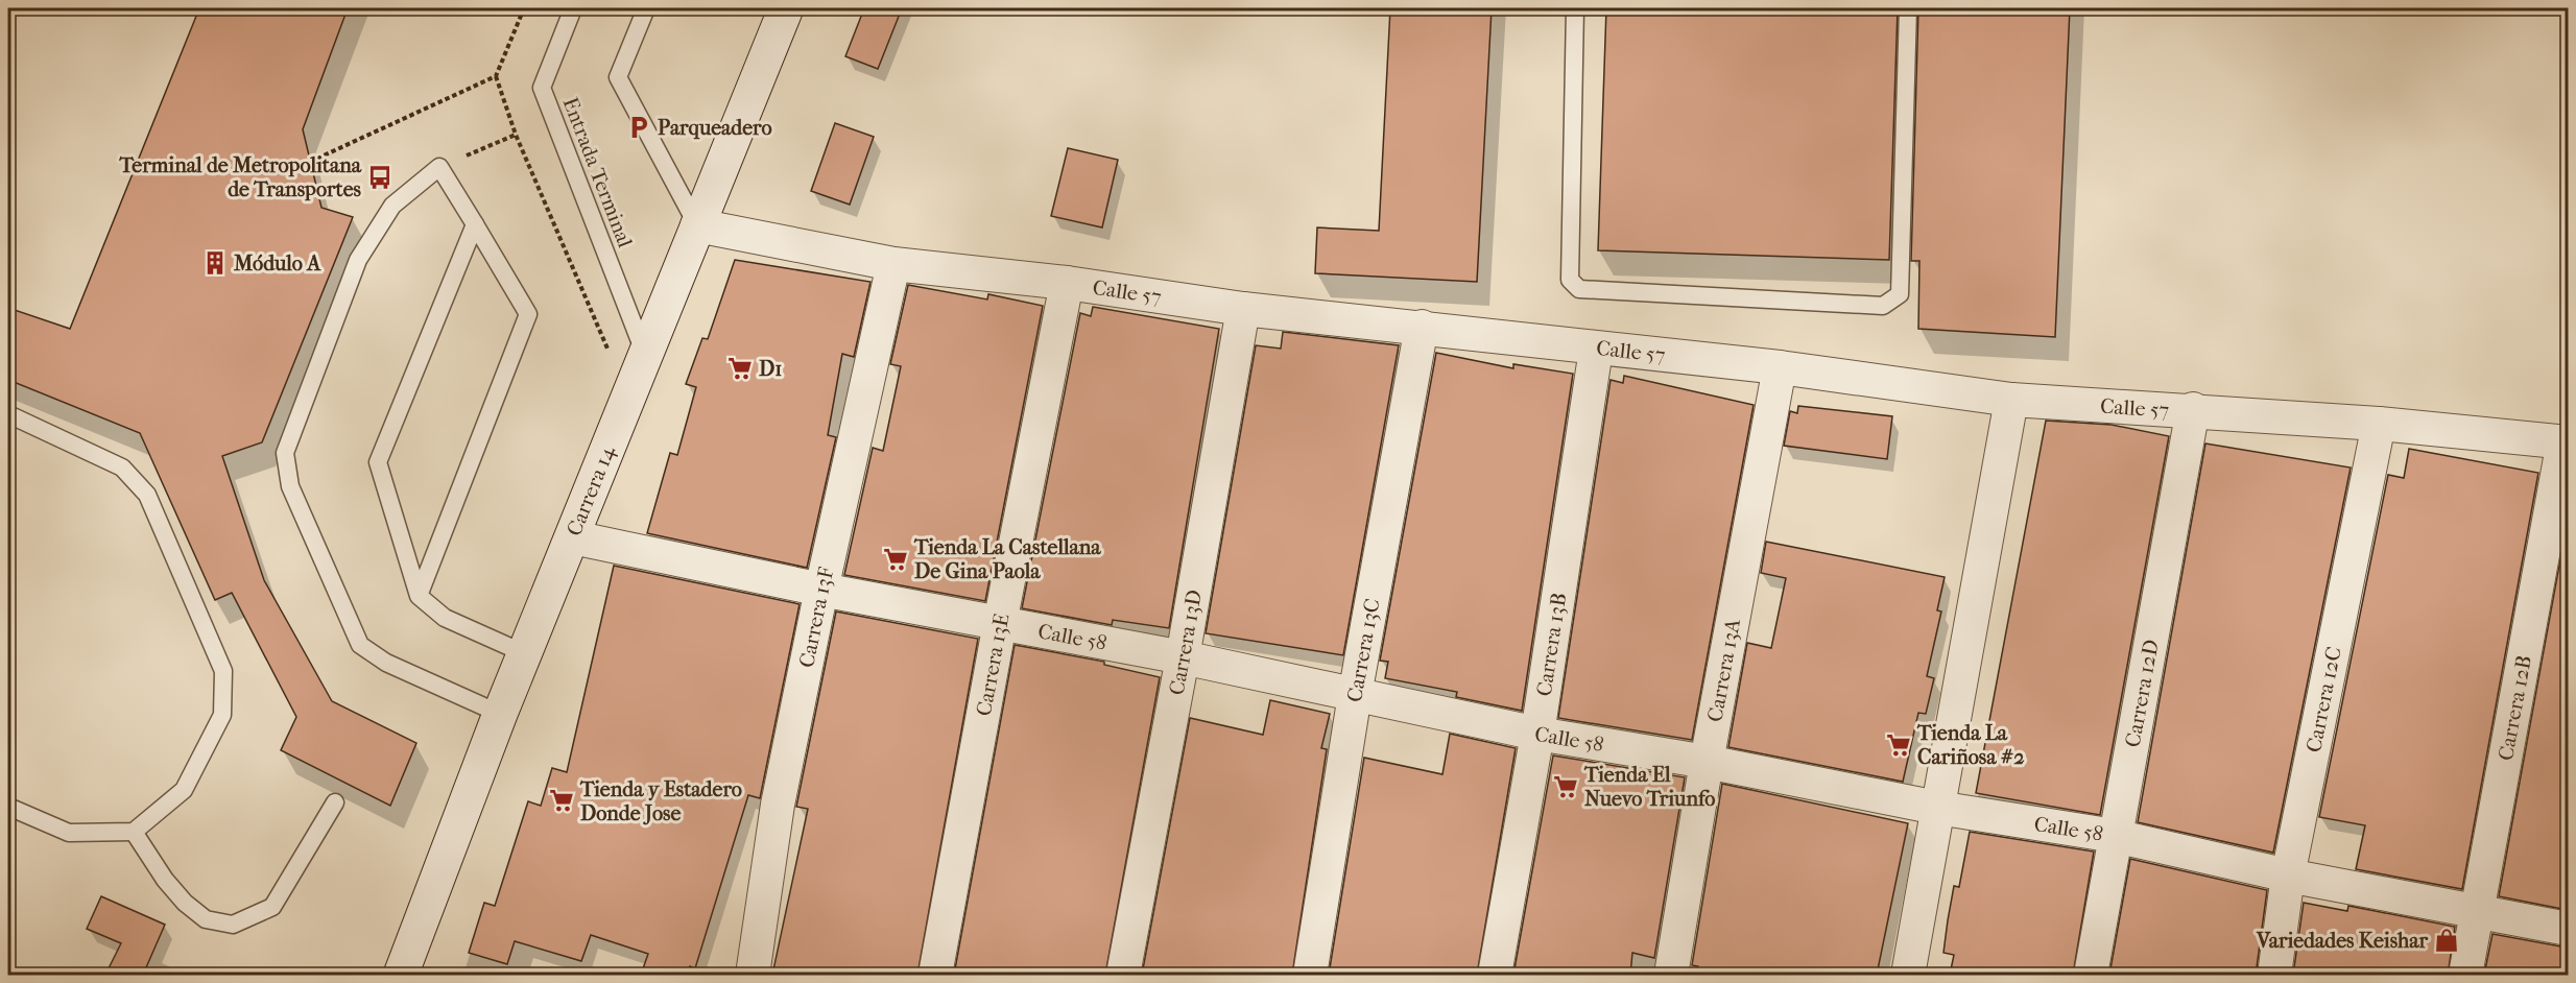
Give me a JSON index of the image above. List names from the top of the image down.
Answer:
{
  "streets": {
    "main road": ["Carrera 14"],
    "street": [
      "Calle 57",
      "Carrera 13F",
      "Calle 58",
      "Carrera 13D",
      "Carrera 13B",
      "Carrera 13C",
      "Carrera 13E",
      "Carrera 13A",
      "Carrera 12D",
      "Carrera 12C",
      "Carrera 12B"
    ],
    "lane": ["Entrada Terminal"]
  },
  "crossings": [
    ["Entrada Terminal", "Carrera 14"],
    ["Calle 57", "Carrera 14"],
    ["Calle 57", "Carrera 13F"],
    ["Calle 57", "Carrera 13D"],
    ["Calle 57", "Carrera 13B"],
    ["Calle 57", "Carrera 13C"],
    ["Calle 57", "Carrera 13E"],
    ["Calle 57", "Carrera 13A"],
    ["Calle 57", "Carrera 12D"],
    ["Calle 57", "Carrera 12C"],
    ["Calle 57", "Carrera 12B"],
    ["Carrera 14", "Calle 58"],
    ["Carrera 13F", "Calle 58"],
    ["Calle 58", "Carrera 13D"],
    ["Calle 58", "Carrera 13B"],
    ["Calle 58", "Carrera 13C"],
    ["Calle 58", "Carrera 13E"],
    ["Calle 58", "Carrera 13A"],
    ["Calle 58", "Carrera 12D"],
    ["Calle 58", "Carrera 12C"],
    ["Calle 58", "Carrera 12B"]
  ],
  "places": {
    "parking": ["Parqueadero"],
    "bus stop": ["Terminal de Metropolitana de Transportes"],
    "building": ["Módulo A"],
    "supermarket": [
      "D1",
      "Tienda La Castellana De Gina Paola",
      "Tienda La Cariñosa #2",
      "Tienda El Nuevo Triunfo",
      "Tienda y Estadero Donde Jose"
    ],
    "shop": ["Variedades Keishar"]
  }
}
